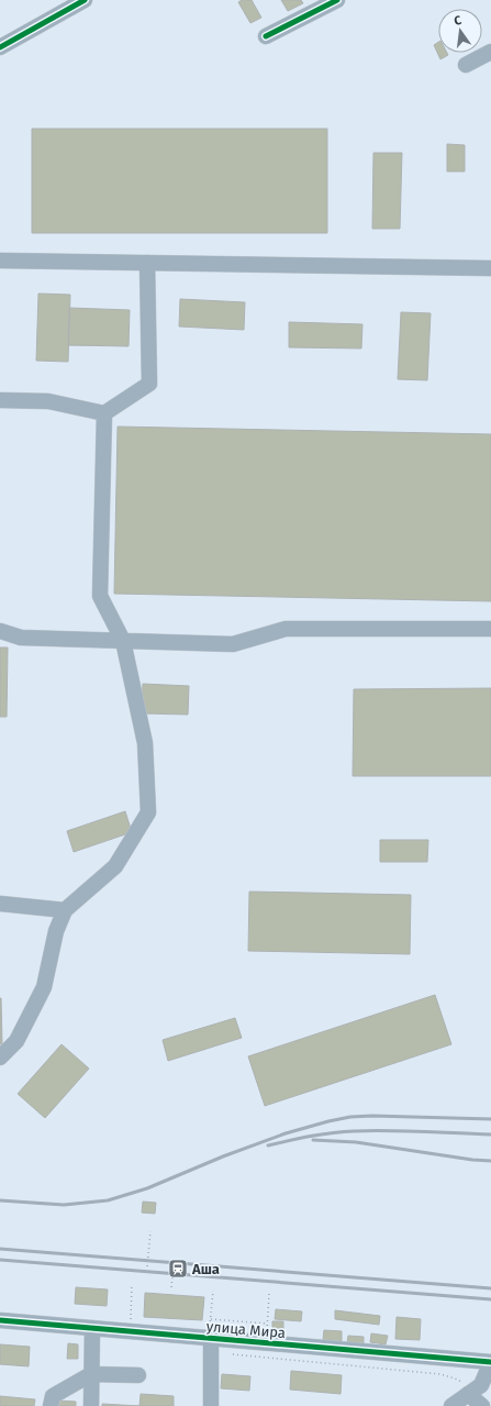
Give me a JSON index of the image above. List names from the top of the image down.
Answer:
{
  "streets": {
    "street": ["улица Мира"]
  },
  "places": {
    "station": ["Аша"]
  },
  "north": "top"
}
